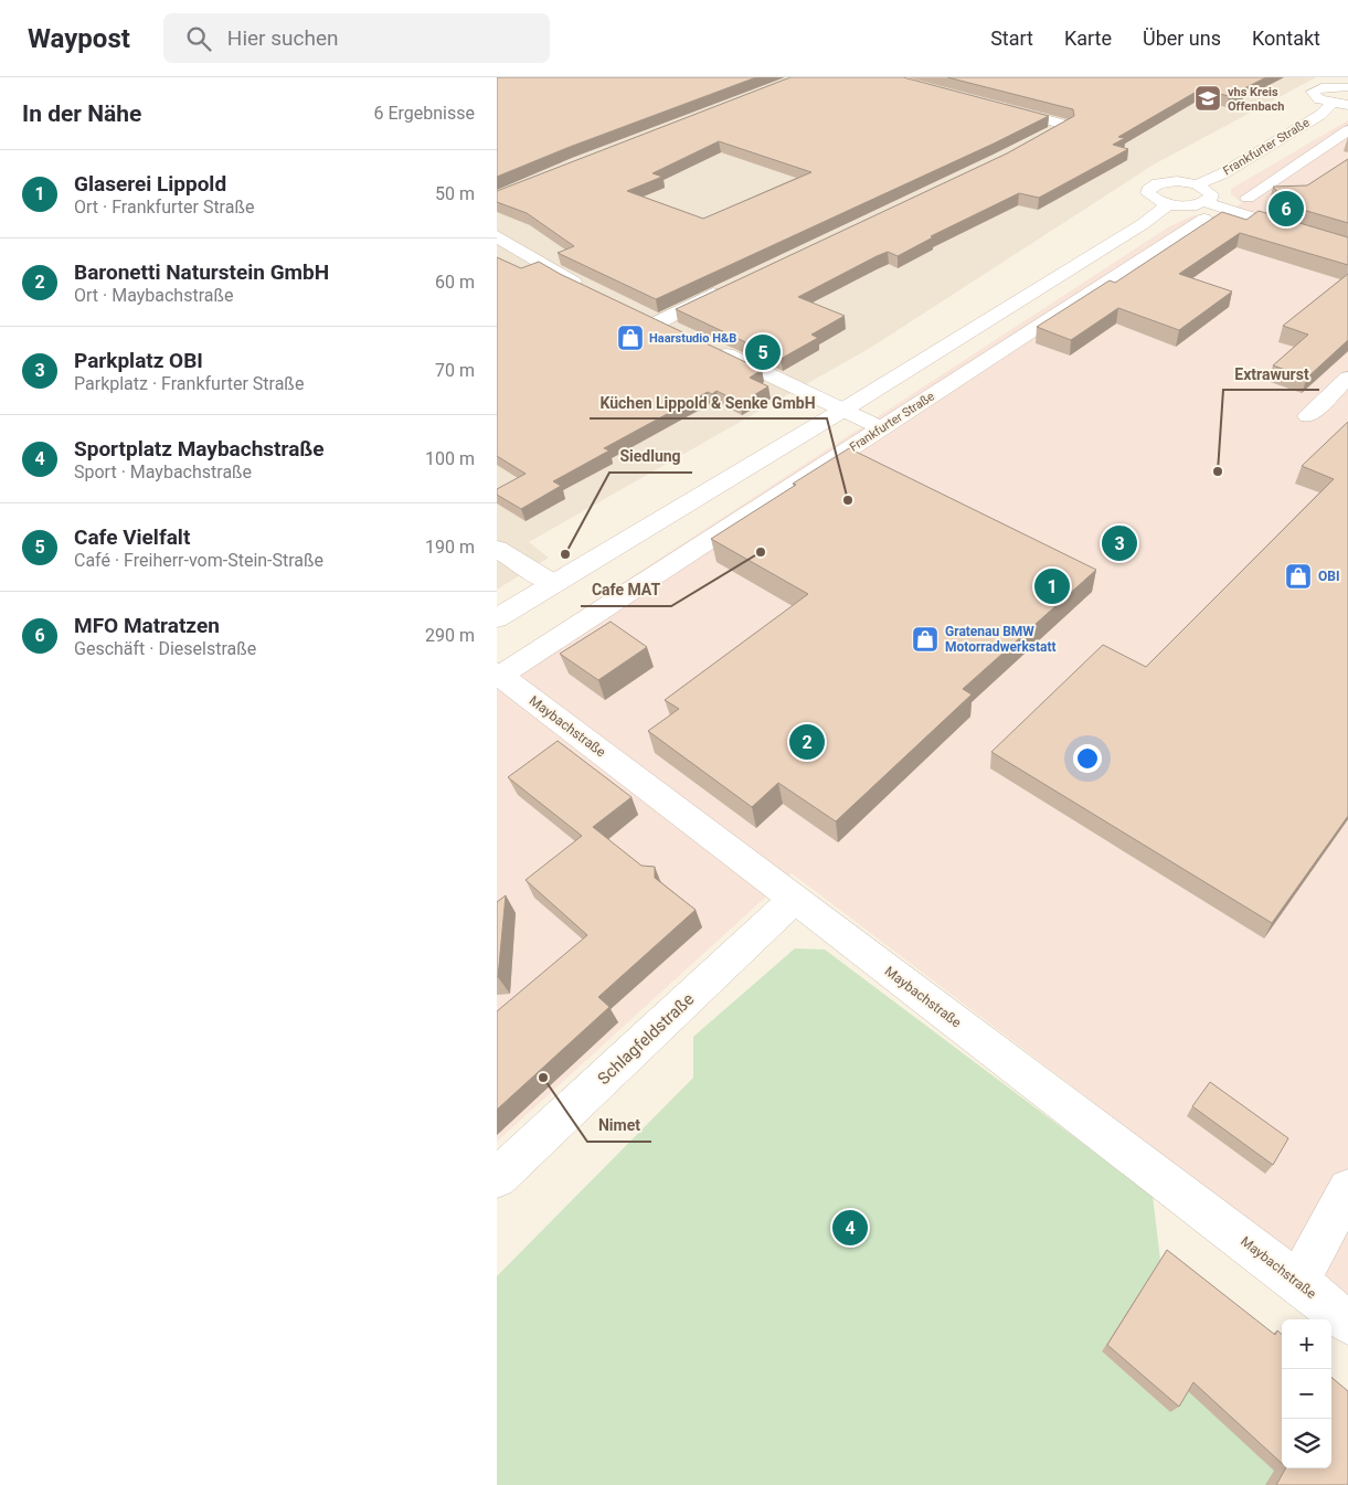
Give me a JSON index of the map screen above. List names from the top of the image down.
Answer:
{
  "streets": {
    "street": ["Frankfurter Straße", "Maybachstraße", "Schlagfeldstraße"]
  },
  "crossings": [
    ["Frankfurter Straße", "Maybachstraße"],
    ["Maybachstraße", "Schlagfeldstraße"]
  ],
  "places": {
    "school or university": ["vhs Kreis Offenbach"],
    "shop": ["Haarstudio H&B", "OBI", "Gratenau BMW Motorradwerkstatt"],
    "other": [
      "Extrawurst",
      "Küchen Lippold & Senke GmbH",
      "Cafe MAT",
      "Siedlung",
      "Nimet"
    ]
  },
  "page": {
    "header": "Waypost",
    "search": "Hier suchen",
    "nav": [
      "Start",
      "Karte",
      "Über uns",
      "Kontakt"
    ],
    "heading": ["In der Nähe", "6 Ergebnisse"],
    "list": [
      {
        "mark": "1",
        "name": "Glaserei Lippold",
        "note": "Ort · Frankfurter Straße",
        "value": "50 m"
      },
      {
        "mark": "2",
        "name": "Baronetti Naturstein GmbH",
        "note": "Ort · Maybachstraße",
        "value": "60 m"
      },
      {
        "mark": "3",
        "name": "Parkplatz OBI",
        "note": "Parkplatz · Frankfurter Straße",
        "value": "70 m"
      },
      {
        "mark": "4",
        "name": "Sportplatz Maybachstraße",
        "note": "Sport · Maybachstraße",
        "value": "100 m"
      },
      {
        "mark": "5",
        "name": "Cafe Vielfalt",
        "note": "Café · Freiherr-vom-Stein-Straße",
        "value": "190 m"
      },
      {
        "mark": "6",
        "name": "MFO Matratzen",
        "note": "Geschäft · Dieselstraße",
        "value": "290 m"
      }
    ],
    "pins": [
      "6",
      "5",
      "3",
      "1",
      "2",
      "4"
    ],
    "map_buttons": ["+", "−"]
  }
}
